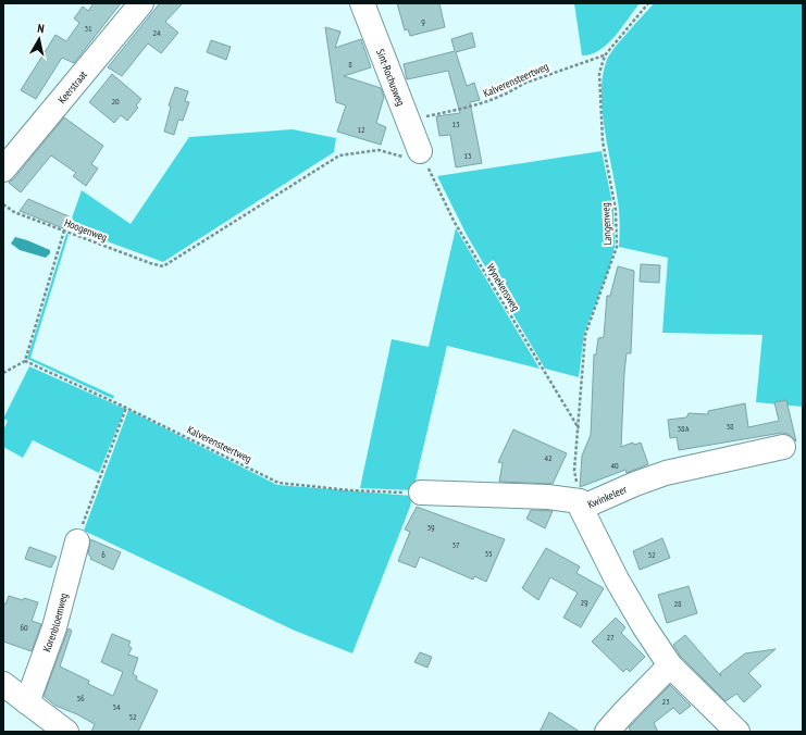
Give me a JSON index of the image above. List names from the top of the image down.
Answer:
{
  "streets": {
    "street": [
      "Sint-Rochusweg",
      "Keerstraat",
      "Kwinkeleer",
      "Korenbloemweg"
    ],
    "path": [
      "Kalverensteertweg",
      "Langenweg",
      "Hoogenweg",
      "Wynekensweg"
    ]
  },
  "crossings": [
    ["Sint-Rochusweg", "Kalverensteertweg"],
    ["Sint-Rochusweg", "Hoogenweg"],
    ["Sint-Rochusweg", "Wynekensweg"],
    ["Kalverensteertweg", "Langenweg"],
    ["Kalverensteertweg", "Kwinkeleer"],
    ["Langenweg", "Wynekensweg"],
    ["Langenweg", "Kwinkeleer"],
    ["Hoogenweg", "Wynekensweg"]
  ],
  "house_numbers": [
    "9",
    "31",
    "24",
    "8",
    "20",
    "13",
    "12",
    "15",
    "38",
    "38A",
    "42",
    "40",
    "39",
    "37",
    "35",
    "6",
    "32",
    "29",
    "28",
    "60",
    "27",
    "56",
    "23",
    "54",
    "52"
  ],
  "north": "top"
}
